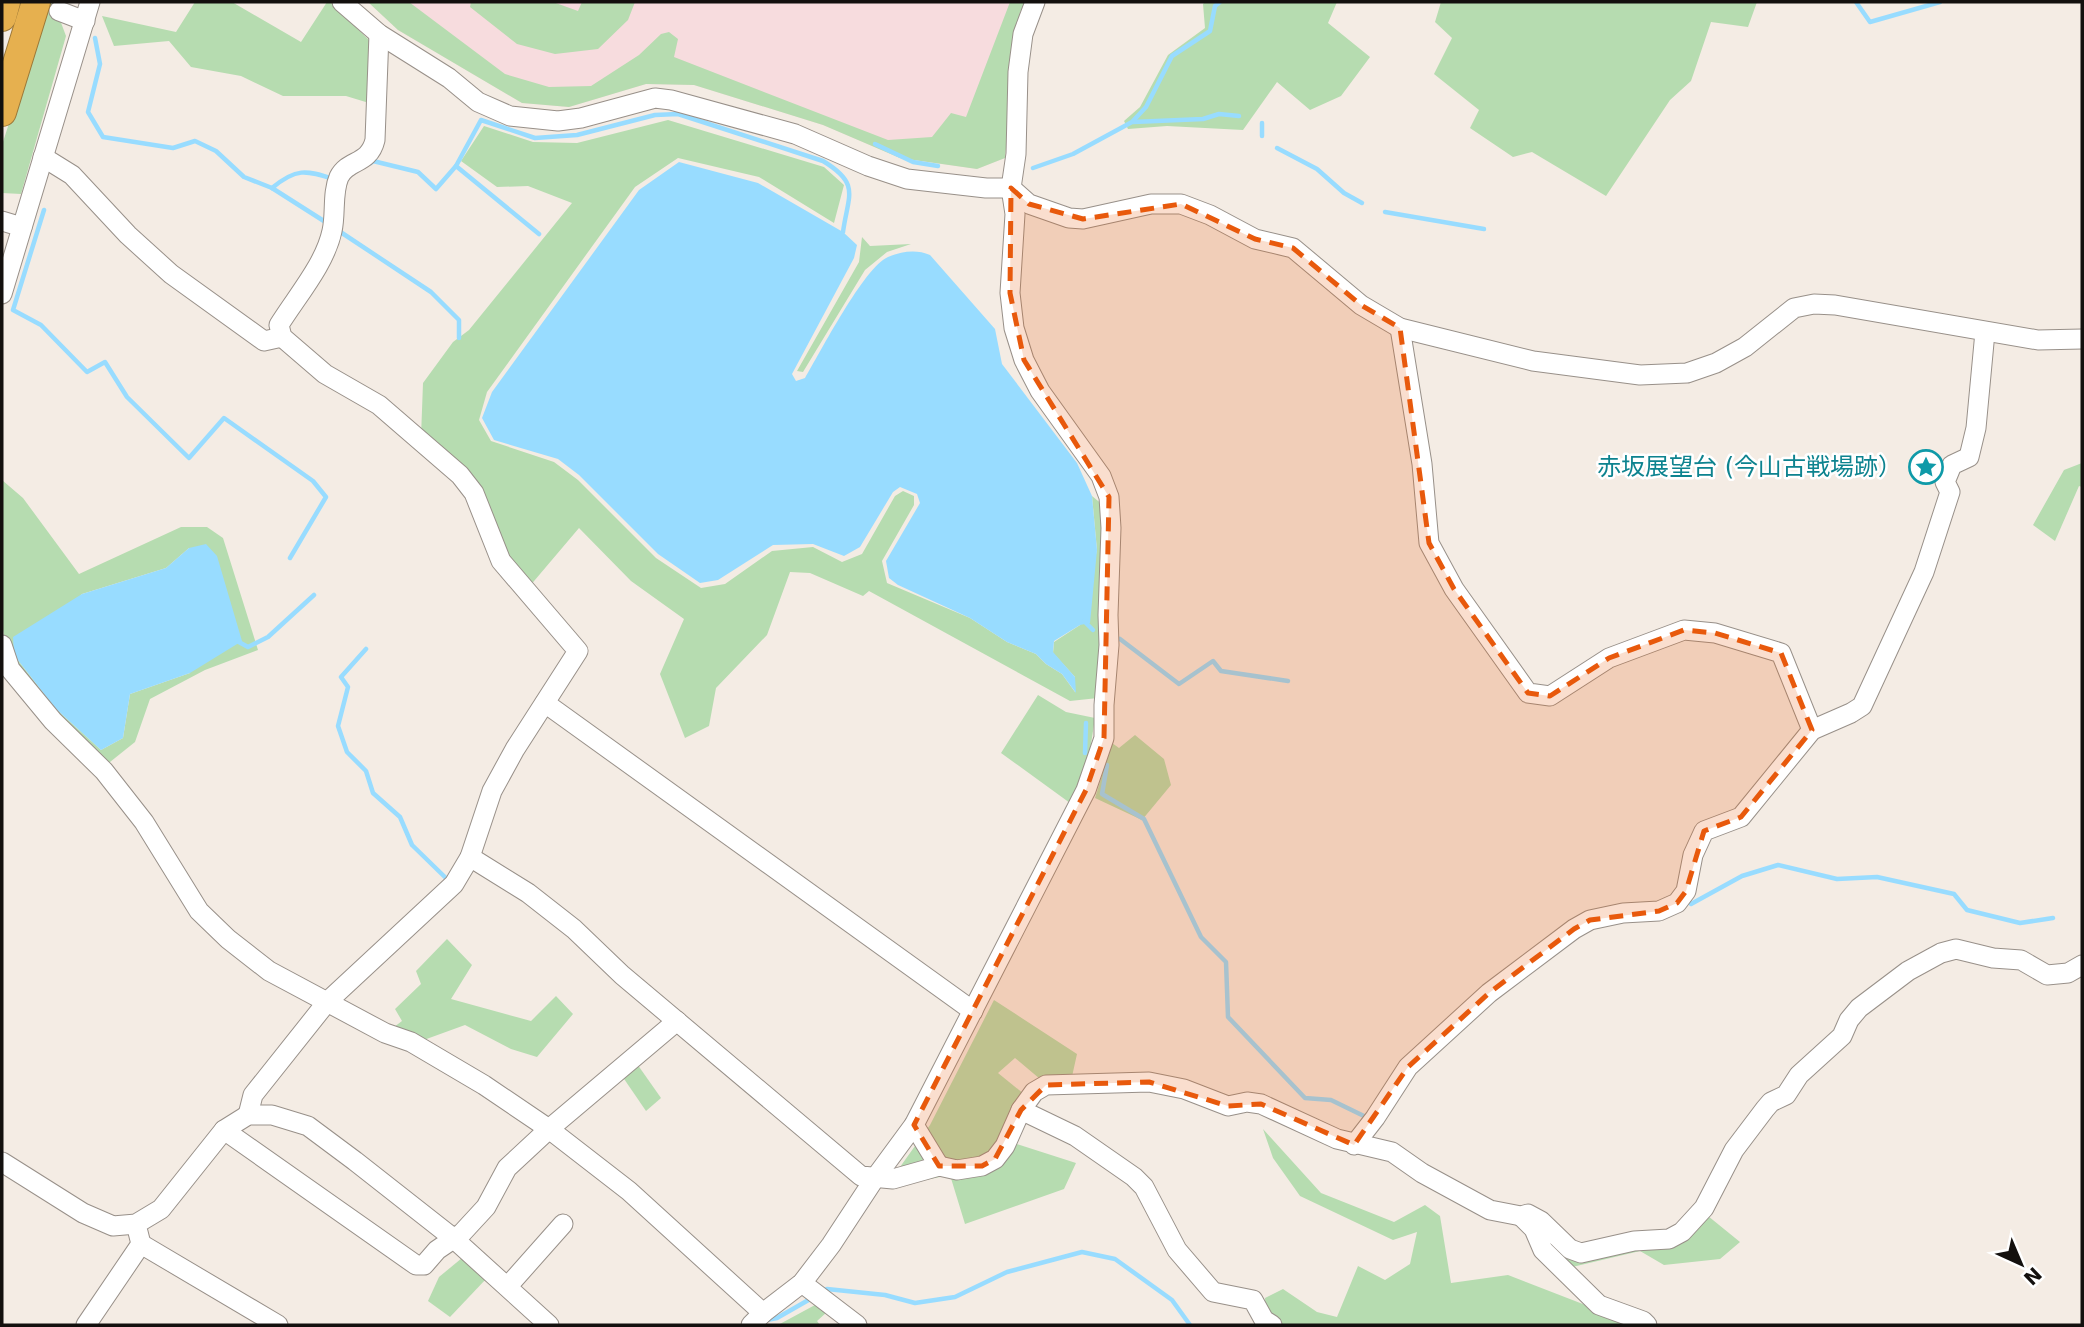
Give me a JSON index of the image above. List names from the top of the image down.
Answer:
{
  "places": {
    "place": ["赤坂展望台 (今山古戦場跡）"]
  },
  "north": "bottom right"
}
